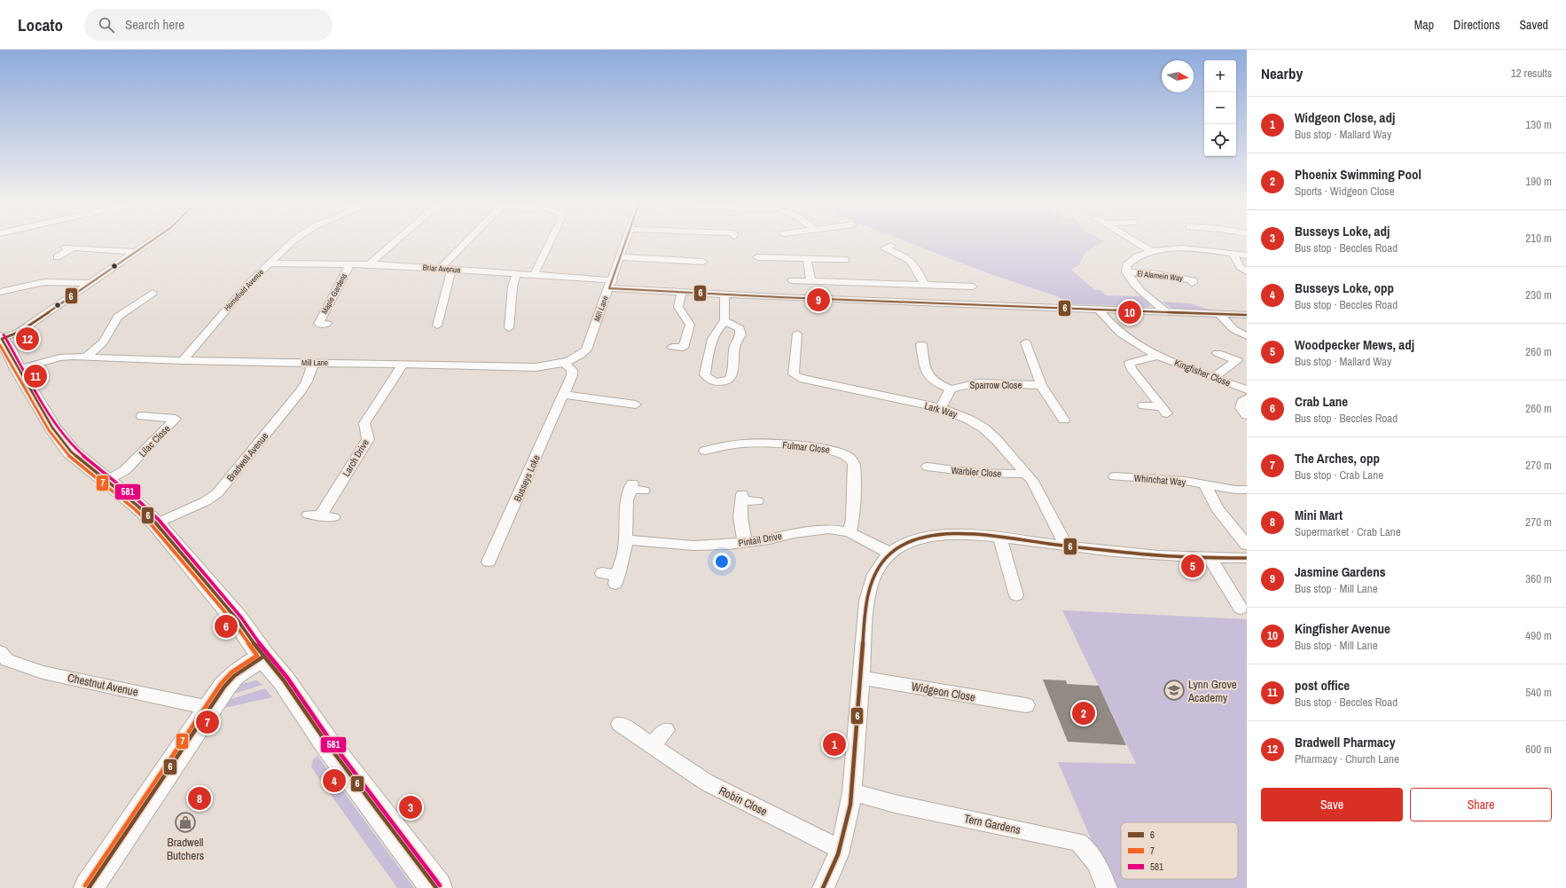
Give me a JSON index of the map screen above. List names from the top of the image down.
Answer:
{
  "streets": {
    "street": [
      "Briar Avenue",
      "El Alamein Way",
      "Homefield Avenue",
      "Maple Gardens",
      "Mill Lane",
      "Kingfisher Close",
      "Sparrow Close",
      "Lark Way",
      "Lilac Close",
      "Fulmar Close",
      "Bradwell Avenue",
      "Larch Drive",
      "Warbler Close",
      "Busseys Loke",
      "Whinchat Way",
      "Pintail Drive",
      "Chestnut Avenue",
      "Widgeon Close",
      "Robin Close",
      "Tern Gardens"
    ]
  },
  "crossings": [
    ["Briar Avenue", "Homefield Avenue"],
    ["Briar Avenue", "Maple Gardens"],
    ["Briar Avenue", "Mill Lane"],
    ["El Alamein Way", "Mill Lane"],
    ["Homefield Avenue", "Mill Lane"],
    ["Mill Lane", "Kingfisher Close"],
    ["Mill Lane", "Bradwell Avenue"],
    ["Mill Lane", "Larch Drive"],
    ["Mill Lane", "Busseys Loke"],
    ["Lark Way", "Warbler Close"],
    ["Fulmar Close", "Pintail Drive"]
  ],
  "places": {
    "school or university": ["Lynn Grove Academy"],
    "shop": ["Bradwell Butchers"]
  },
  "lines": ["transit line 6", "transit line 581", "transit line 7"],
  "legend": ["6", "7", "581"],
  "north": "right",
  "page": {
    "header": "Locato",
    "search": "Search here",
    "nav": ["Map", "Directions", "Saved"],
    "heading": ["Nearby", "12 results"],
    "map_buttons": ["+", "−"],
    "list": [
      {
        "mark": "1",
        "name": "Widgeon Close, adj",
        "note": "Bus stop · Mallard Way",
        "value": "130 m"
      },
      {
        "mark": "2",
        "name": "Phoenix Swimming Pool",
        "note": "Sports · Widgeon Close",
        "value": "190 m"
      },
      {
        "mark": "3",
        "name": "Busseys Loke, adj",
        "note": "Bus stop · Beccles Road",
        "value": "210 m"
      },
      {
        "mark": "4",
        "name": "Busseys Loke, opp",
        "note": "Bus stop · Beccles Road",
        "value": "230 m"
      },
      {
        "mark": "5",
        "name": "Woodpecker Mews, adj",
        "note": "Bus stop · Mallard Way",
        "value": "260 m"
      },
      {
        "mark": "6",
        "name": "Crab Lane",
        "note": "Bus stop · Beccles Road",
        "value": "260 m"
      },
      {
        "mark": "7",
        "name": "The Arches, opp",
        "note": "Bus stop · Crab Lane",
        "value": "270 m"
      },
      {
        "mark": "8",
        "name": "Mini Mart",
        "note": "Supermarket · Crab Lane",
        "value": "270 m"
      },
      {
        "mark": "9",
        "name": "Jasmine Gardens",
        "note": "Bus stop · Mill Lane",
        "value": "360 m"
      },
      {
        "mark": "10",
        "name": "Kingfisher Avenue",
        "note": "Bus stop · Mill Lane",
        "value": "490 m"
      },
      {
        "mark": "11",
        "name": "post office",
        "note": "Bus stop · Beccles Road",
        "value": "540 m"
      },
      {
        "mark": "12",
        "name": "Bradwell Pharmacy",
        "note": "Pharmacy · Church Lane",
        "value": "600 m"
      }
    ],
    "pins": [
      "9",
      "10",
      "12",
      "11",
      "5",
      "6",
      "2",
      "7",
      "1",
      "4",
      "8",
      "3"
    ],
    "buttons": ["Save", "Share"]
  }
}
